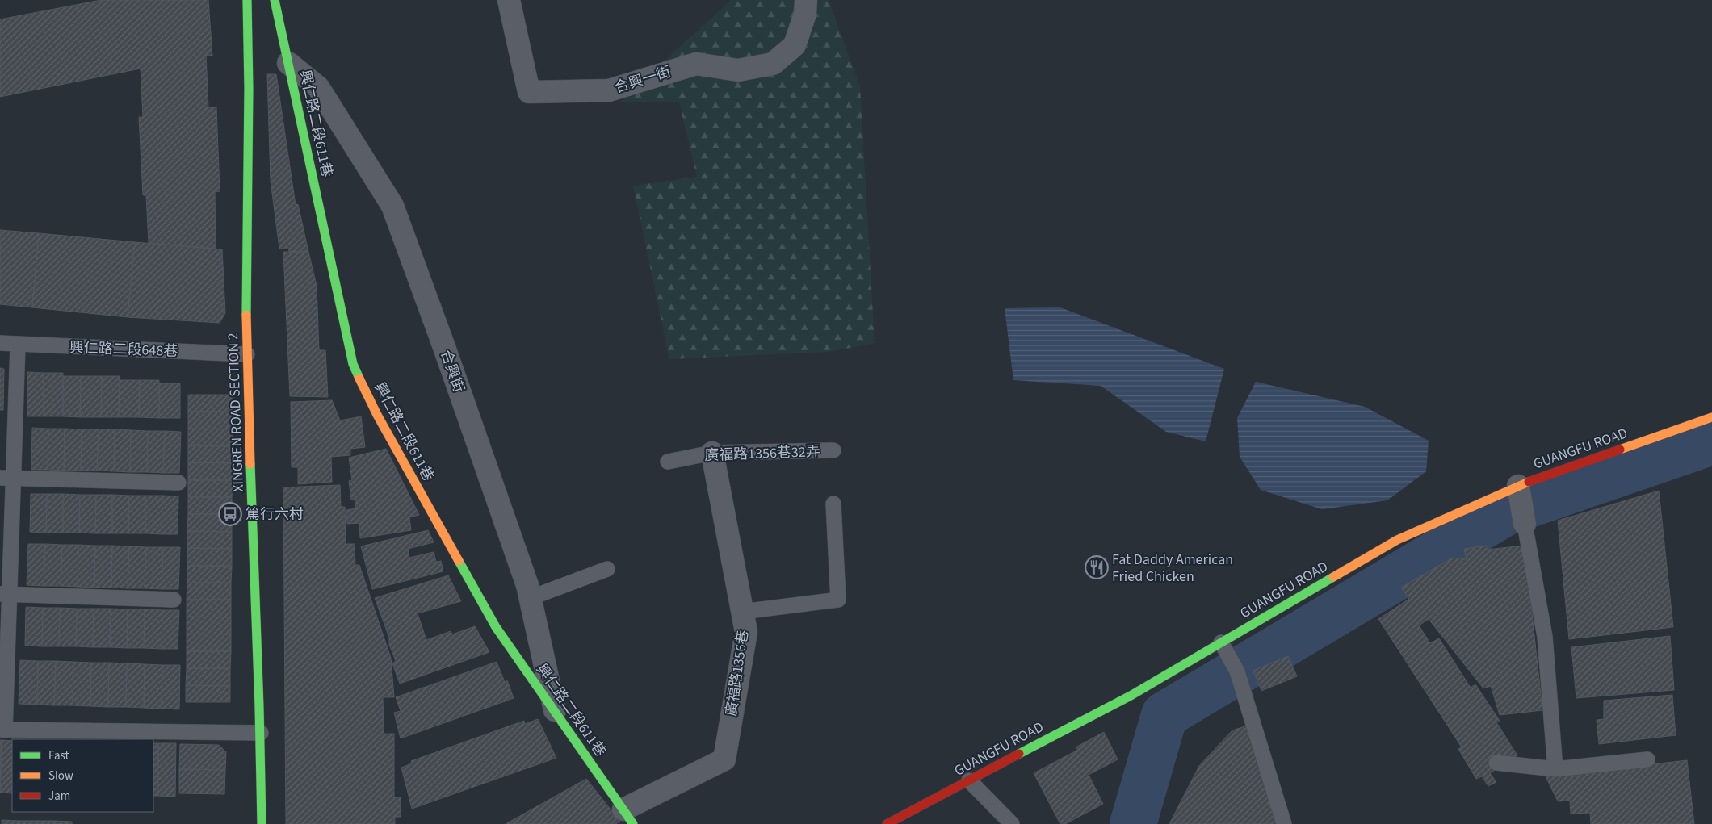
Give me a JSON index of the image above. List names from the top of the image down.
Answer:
{
  "streets": {
    "street": [
      "合興一街",
      "興仁路二段611巷",
      "合興街",
      "XINGREN ROAD SECTION 2",
      "GUANGFU ROAD",
      "廣福路1356巷"
    ],
    "lane": ["興仁路二段648巷", "廣福路1356巷32弄"]
  },
  "crossings": [
    ["興仁路二段611巷", "合興街"],
    ["興仁路二段611巷", "廣福路1356巷"],
    ["興仁路二段648巷", "XINGREN ROAD SECTION 2"],
    ["廣福路1356巷32弄", "廣福路1356巷"]
  ],
  "places": {
    "bus stop": ["篤行六村"],
    "restaurant": ["Fat Daddy American Fried Chicken"]
  },
  "legend": ["Fast", "Slow", "Jam"]
}
